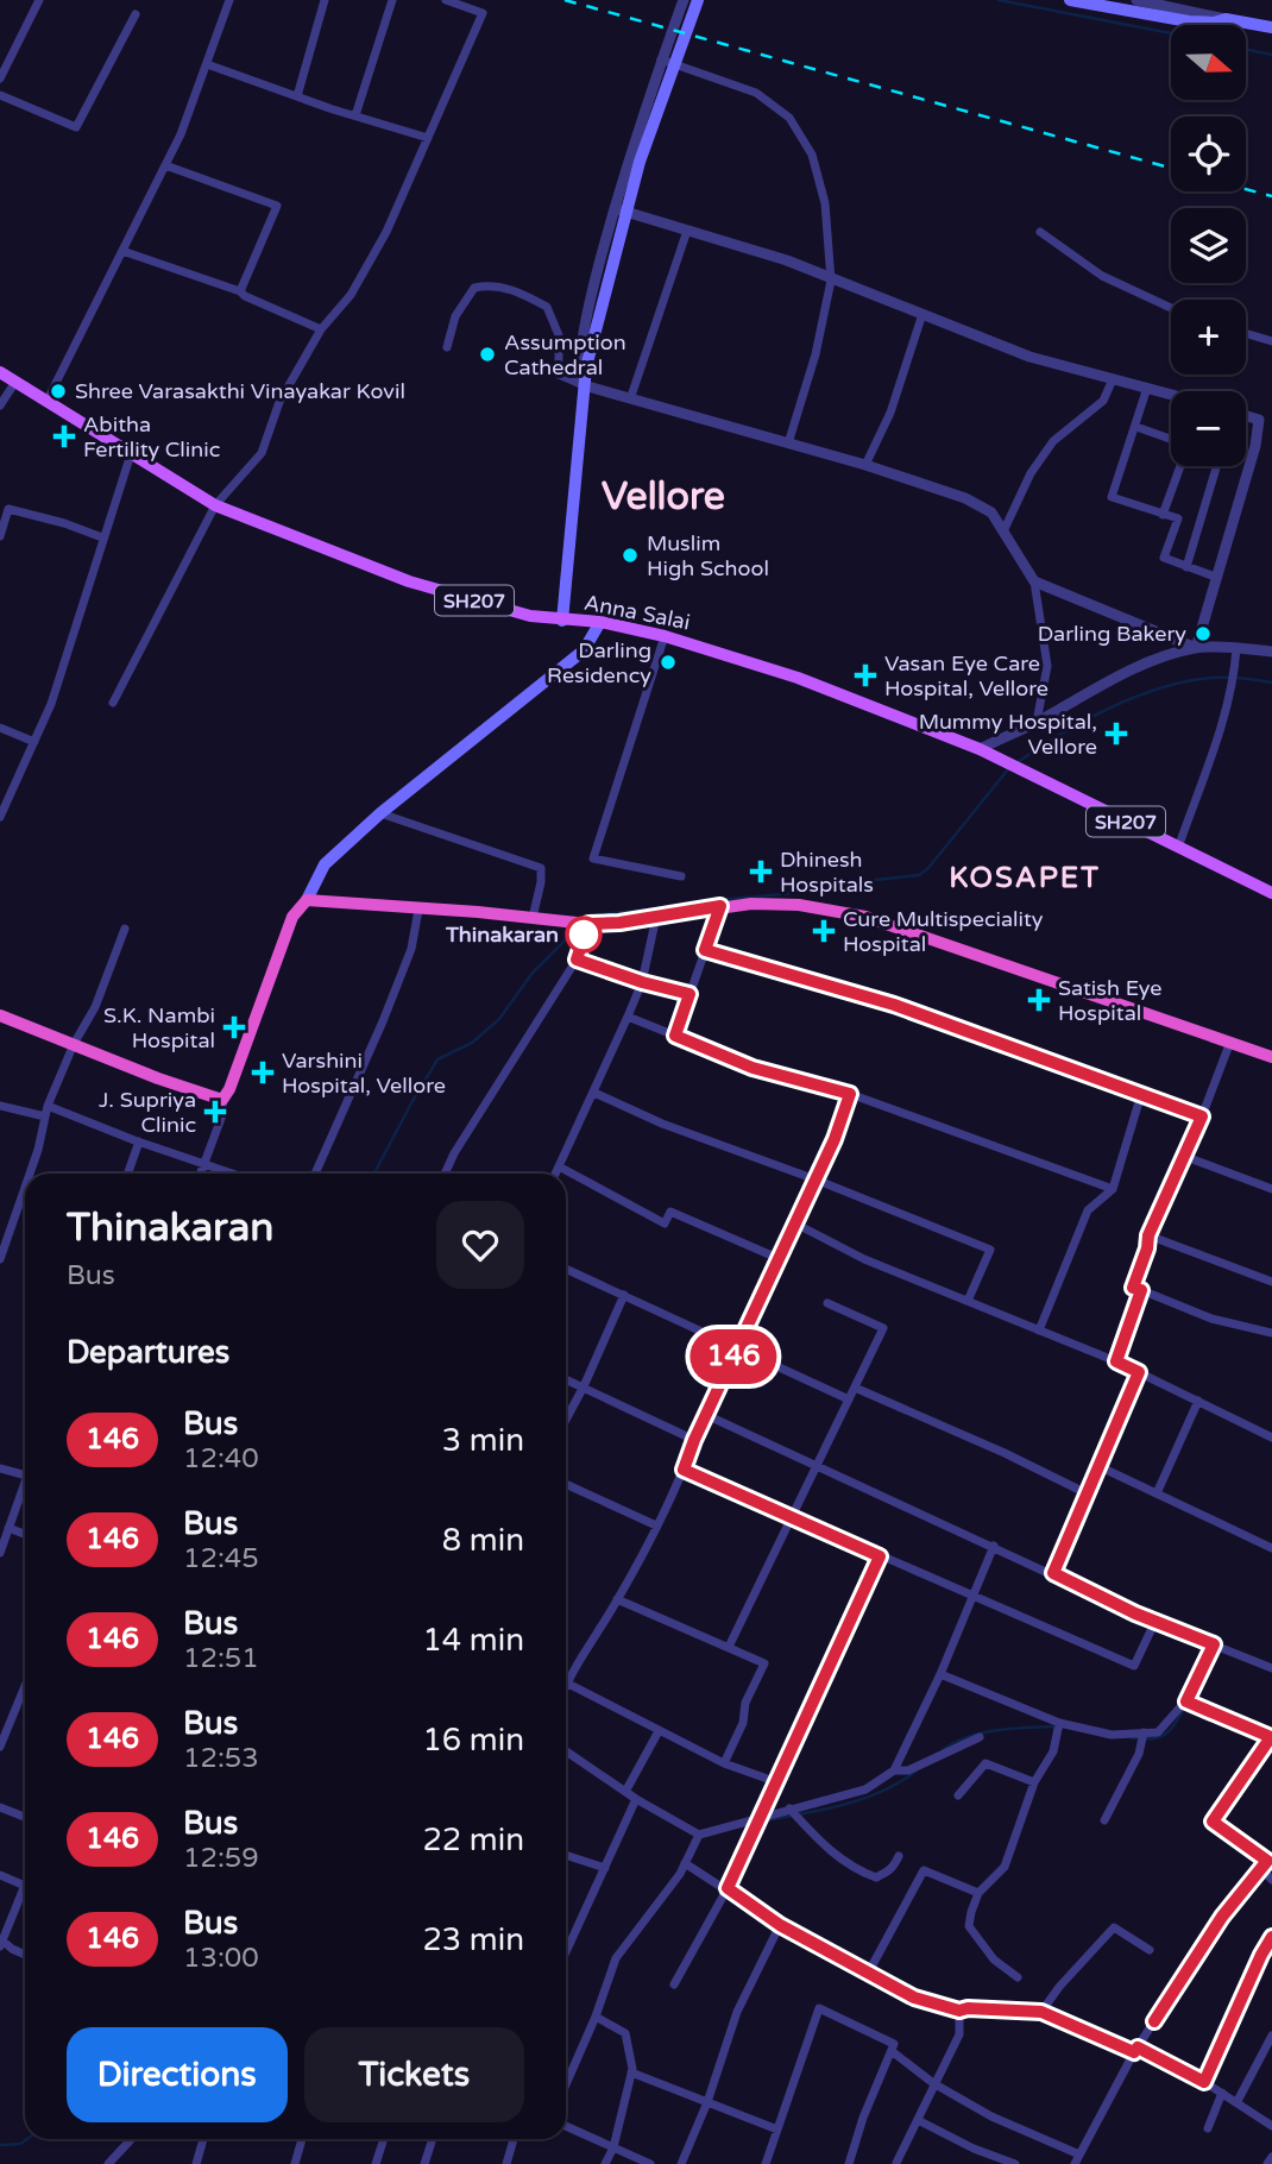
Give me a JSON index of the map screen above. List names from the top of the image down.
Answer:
{
  "streets": {
    "main road": ["SH207", "Anna Salai"]
  },
  "districts": ["Vellore", "KOSAPET"],
  "places": {
    "other": [
      "Assumption Cathedral",
      "Shree Varasakthi Vinayakar Kovil",
      "Muslim High School",
      "Darling Bakery",
      "Darling Residency",
      "Thinakaran"
    ],
    "health": [
      "Abitha Fertility Clinic",
      "Vasan Eye Care Hospital, Vellore",
      "Mummy Hospital, Vellore",
      "Dhinesh Hospitals",
      "Cure Multispeciality Hospital",
      "Satish Eye Hospital",
      "S.K. Nambi Hospital",
      "Varshini Hospital, Vellore",
      "J. Supriya Clinic"
    ]
  },
  "lines": ["bus line 146"],
  "north": "right",
  "page": {
    "on_map": "146",
    "map_buttons": ["+", "−"],
    "heading": [
      ["Thinakaran", "Bus"],
      "Departures"
    ],
    "list": [
      {
        "mark": "146",
        "name": "Bus",
        "note": "12:40",
        "value": "3 min"
      },
      {
        "mark": "146",
        "name": "Bus",
        "note": "12:45",
        "value": "8 min"
      },
      {
        "mark": "146",
        "name": "Bus",
        "note": "12:51",
        "value": "14 min"
      },
      {
        "mark": "146",
        "name": "Bus",
        "note": "12:53",
        "value": "16 min"
      },
      {
        "mark": "146",
        "name": "Bus",
        "note": "12:59",
        "value": "22 min"
      },
      {
        "mark": "146",
        "name": "Bus",
        "note": "13:00",
        "value": "23 min"
      }
    ],
    "buttons": ["Directions", "Tickets"]
  }
}
